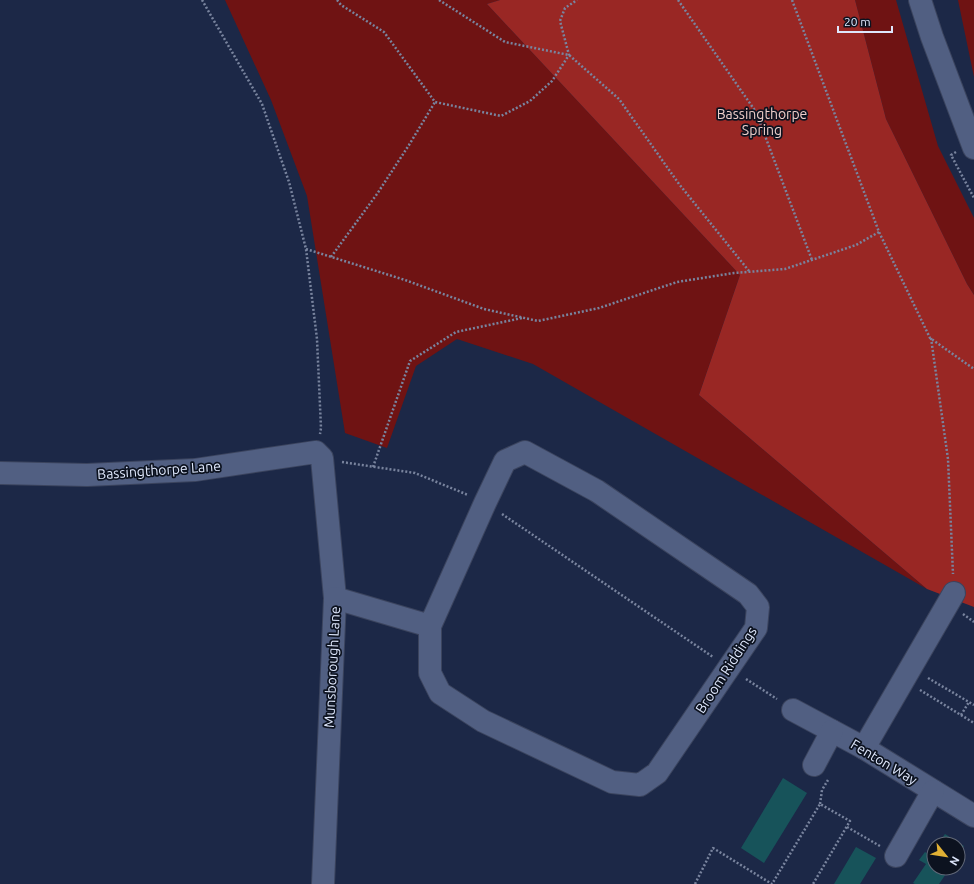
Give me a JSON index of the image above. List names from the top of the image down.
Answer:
{
  "streets": {
    "street": [
      "Bassingthorpe Lane",
      "Munsborough Lane",
      "Broom Riddings",
      "Fenton Way"
    ]
  },
  "crossings": [
    ["Bassingthorpe Lane", "Munsborough Lane"]
  ],
  "parks": ["Bassingthorpe Spring"],
  "scale_bar": "20 m",
  "north": "bottom right"
}
